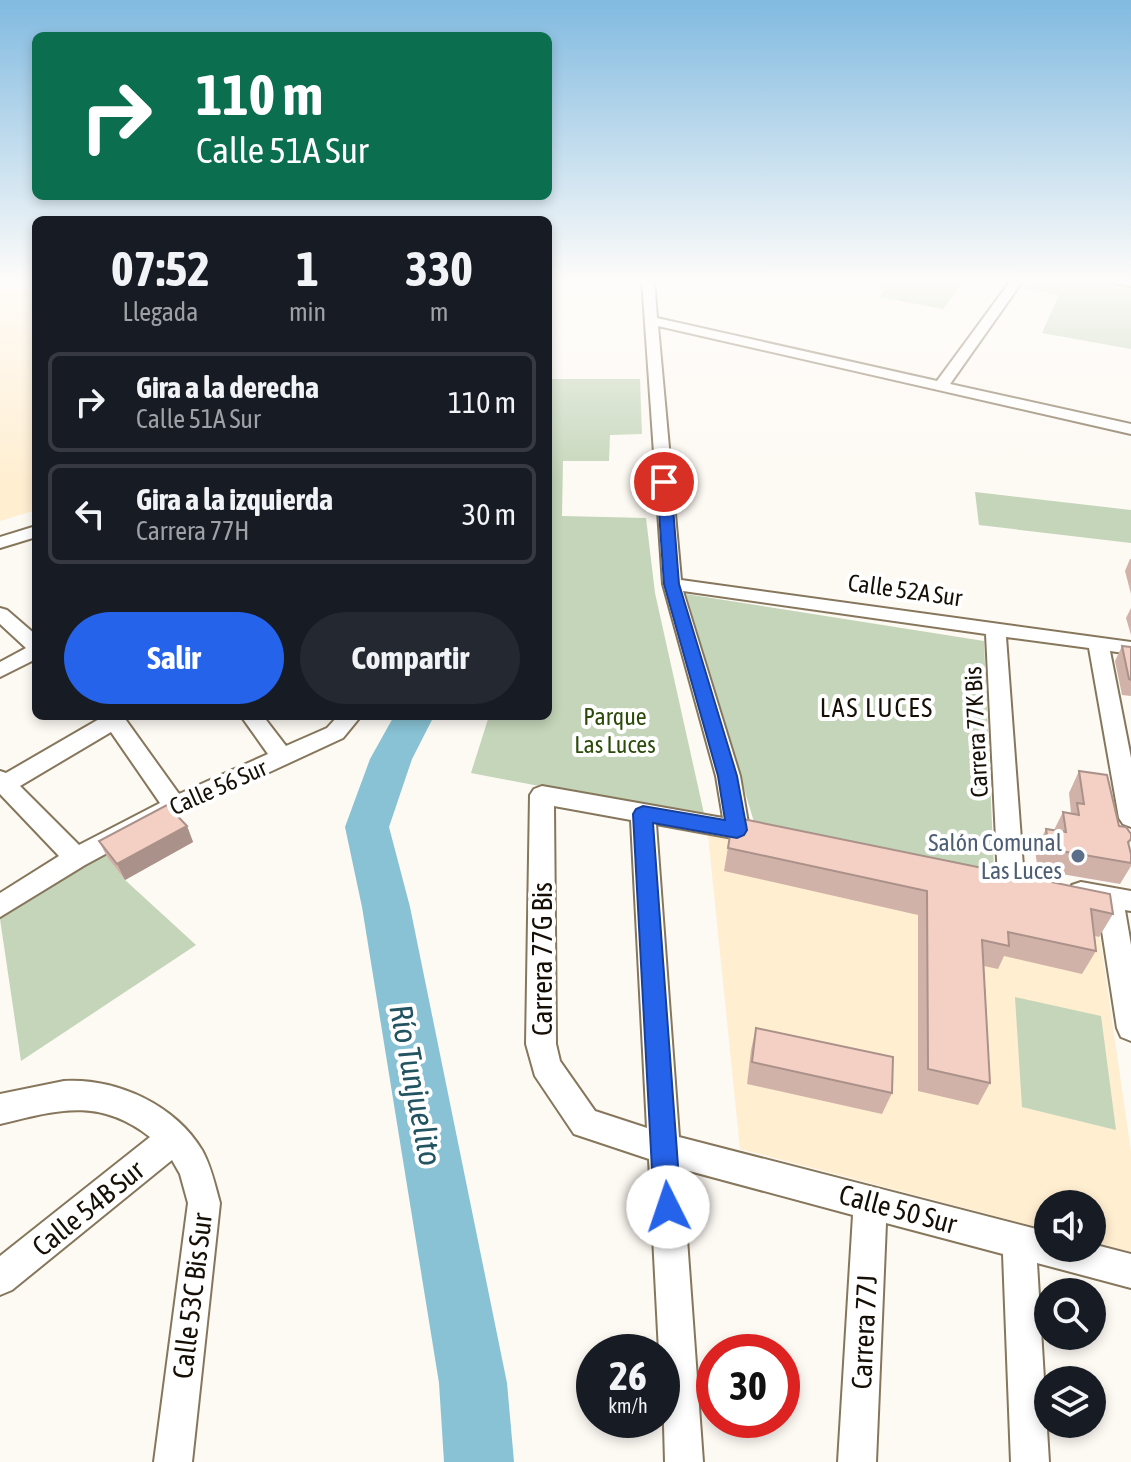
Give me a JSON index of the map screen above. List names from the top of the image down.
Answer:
{
  "streets": {
    "street": [
      "Calle 52A Sur",
      "Carrera 77K Bis",
      "Calle 56 Sur",
      "Carrera 77G Bis",
      "Calle 54B Sur",
      "Calle 50 Sur",
      "Calle 53C Bis Sur",
      "Carrera 77J"
    ]
  },
  "crossings": [
    ["Calle 52A Sur", "Carrera 77K Bis"],
    ["Carrera 77G Bis", "Calle 50 Sur"],
    ["Calle 54B Sur", "Calle 53C Bis Sur"],
    ["Calle 50 Sur", "Carrera 77J"]
  ],
  "districts": ["LAS LUCES"],
  "water": ["Río Tunjuelito"],
  "parks": ["Parque Las Luces"],
  "places": ["Salón Comunal Las Luces"],
  "page": {
    "turn": ["110 m", "Calle 51A Sur"],
    "eta": [
      "07:52",
      "Llegada",
      "1",
      "min",
      "330",
      "m"
    ],
    "list": [
      {
        "name": "Gira a la derecha",
        "note": "Calle 51A Sur",
        "value": "110 m"
      },
      {
        "name": "Gira a la izquierda",
        "note": "Carrera 77H",
        "value": "30 m"
      }
    ],
    "buttons": ["Salir", "Compartir"],
    "speed": "26 km/h",
    "limit": "30"
  }
}
